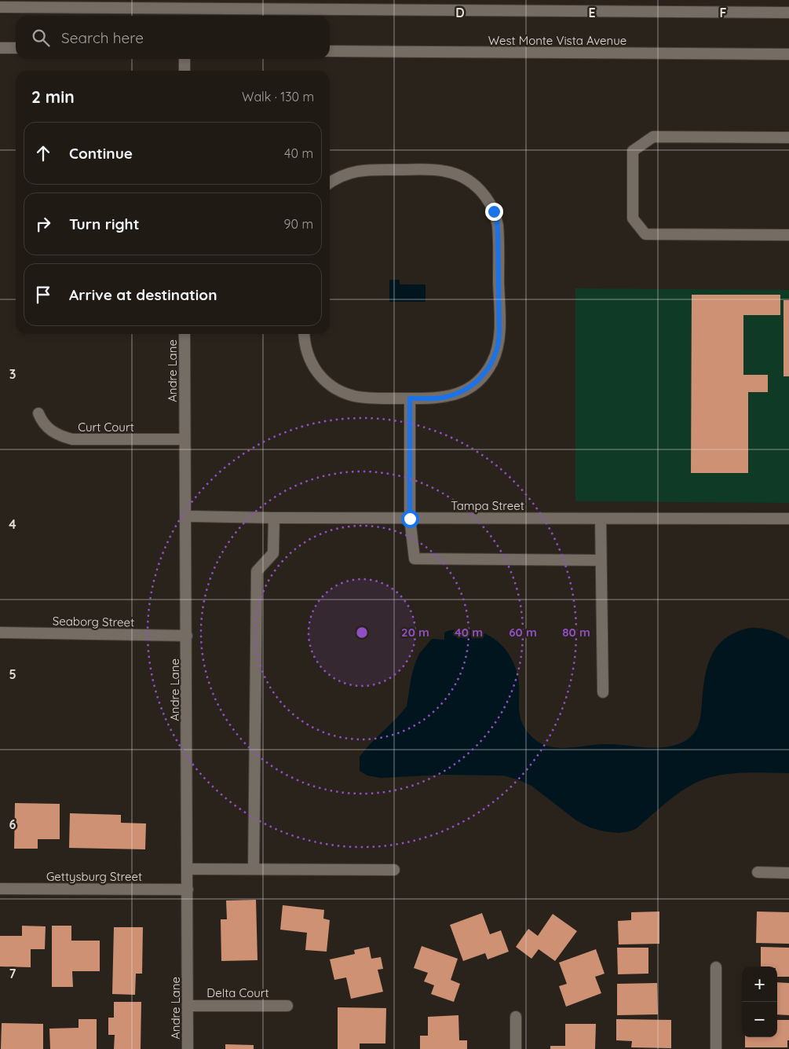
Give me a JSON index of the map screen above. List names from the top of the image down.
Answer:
{
  "streets": {
    "street": [
      "West Monte Vista Avenue",
      "Andre Lane",
      "Curt Court",
      "Tampa Street",
      "Seaborg Street",
      "Gettysburg Street",
      "Delta Court"
    ]
  },
  "crossings": [
    ["Andre Lane", "Curt Court"],
    ["Andre Lane", "Tampa Street"],
    ["Andre Lane", "Seaborg Street"],
    ["Andre Lane", "Gettysburg Street"],
    ["Andre Lane", "Delta Court"]
  ],
  "page": {
    "search": "Search here",
    "heading": ["2 min", "Walk · 130 m"],
    "list": [
      ["Continue", "40 m"],
      ["Turn right", "90 m"],
      "Arrive at destination"
    ],
    "map_buttons": ["+", "−"]
  },
  "grid": {
    "columns": ["D", "E", "F"],
    "rows": [
      "3",
      "4",
      "5",
      "6",
      "7"
    ]
  },
  "rings": [
    "20 m",
    "40 m",
    "60 m",
    "80 m"
  ]
}
